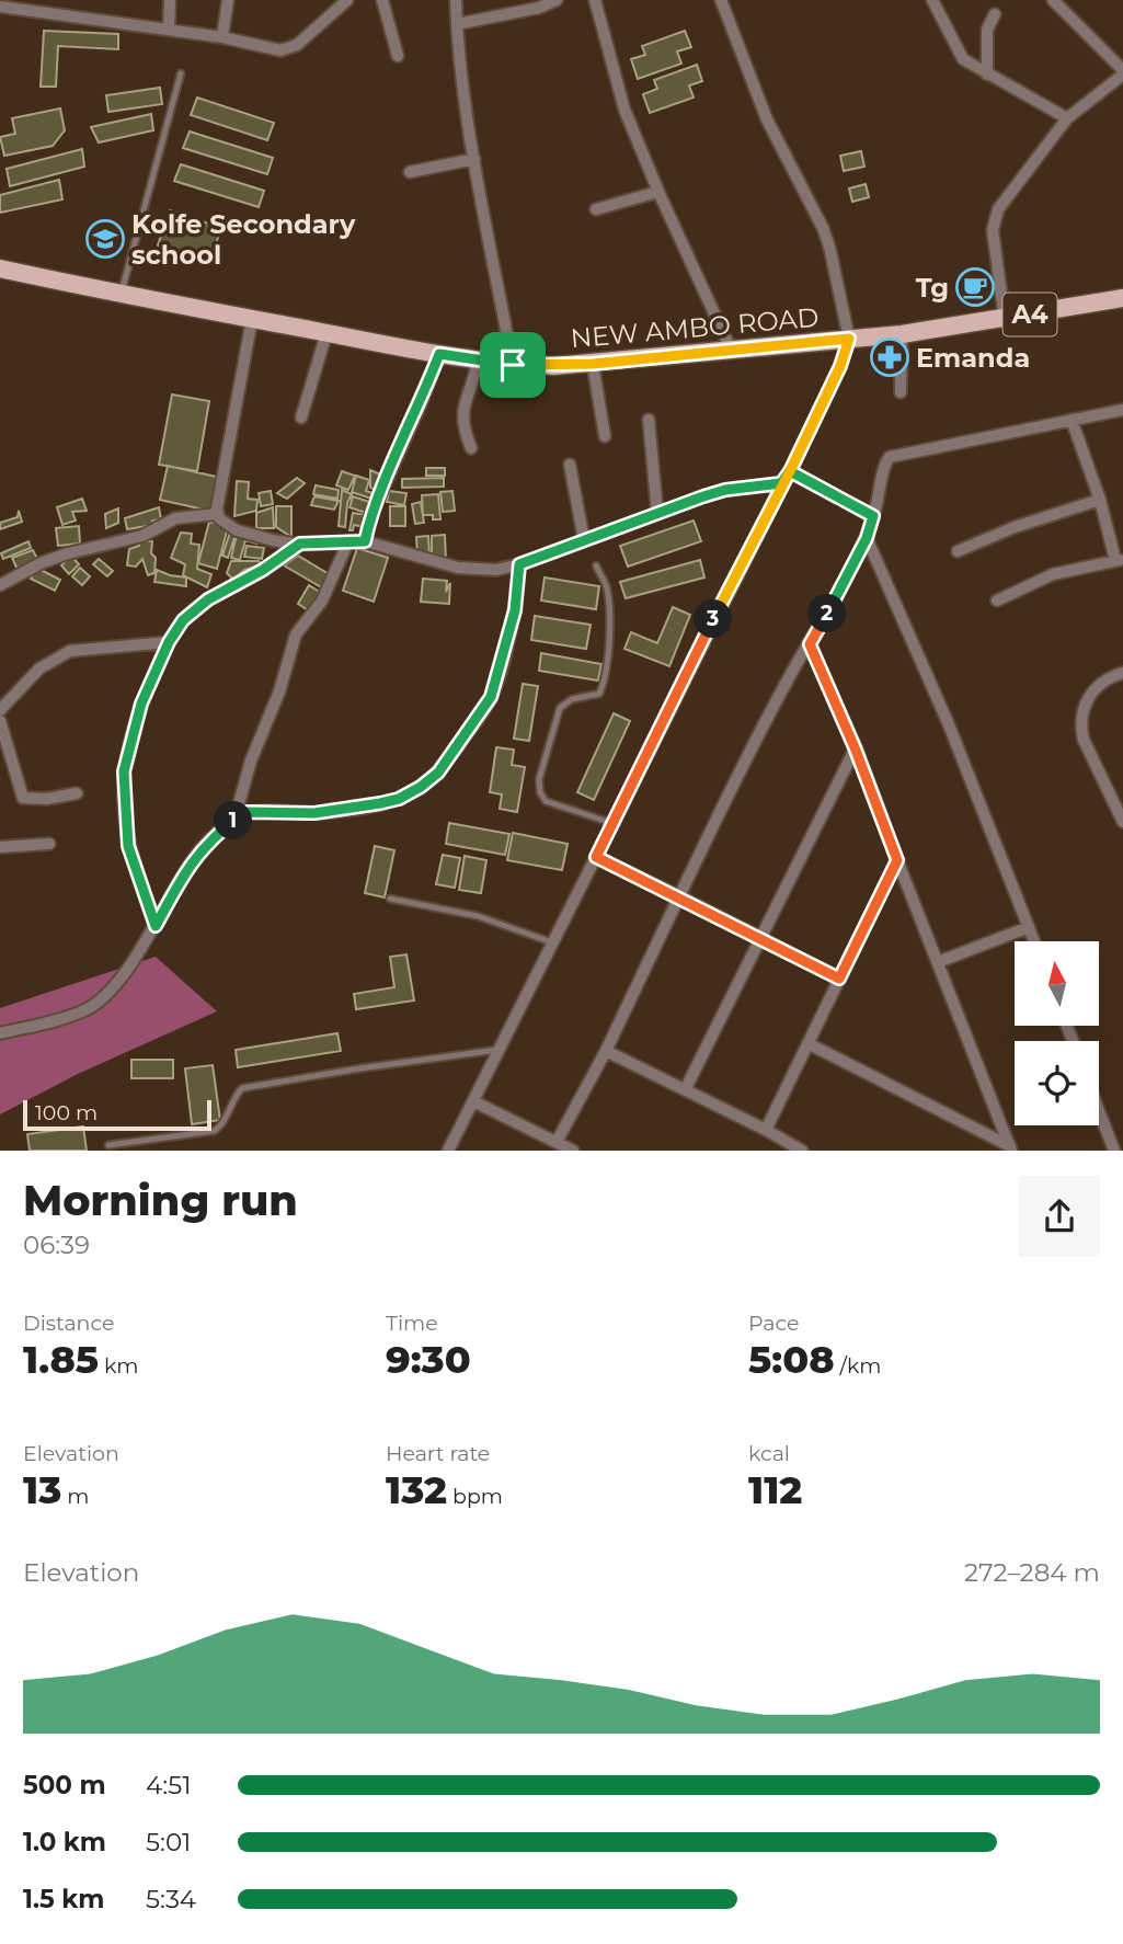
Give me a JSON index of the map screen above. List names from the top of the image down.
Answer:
{
  "streets": {
    "main road": ["A4", "NEW AMBO ROAD"]
  },
  "places": {
    "school or university": ["Kolfe Secondary school"],
    "cafe": ["Tg"],
    "pharmacy": ["Emanda"]
  },
  "scale_bar": "100 m",
  "north": "top",
  "page": {
    "pins": ["2", "3", "1"],
    "scale": "100 m",
    "heading": ["Morning run", "06:39"],
    "stats": [
      ["Distance", "1.85 km"],
      ["Time", "9:30"],
      ["Pace", "5:08 /km"],
      ["Elevation", "13 m"],
      ["Heart rate", "132 bpm"],
      ["kcal", "112"]
    ],
    "chart": ["Elevation", "272–284 m"],
    "list": [
      {
        "name": "500 m",
        "note": "4:51"
      },
      {
        "name": "1.0 km",
        "note": "5:01"
      },
      {
        "name": "1.5 km",
        "note": "5:34"
      }
    ]
  }
}
